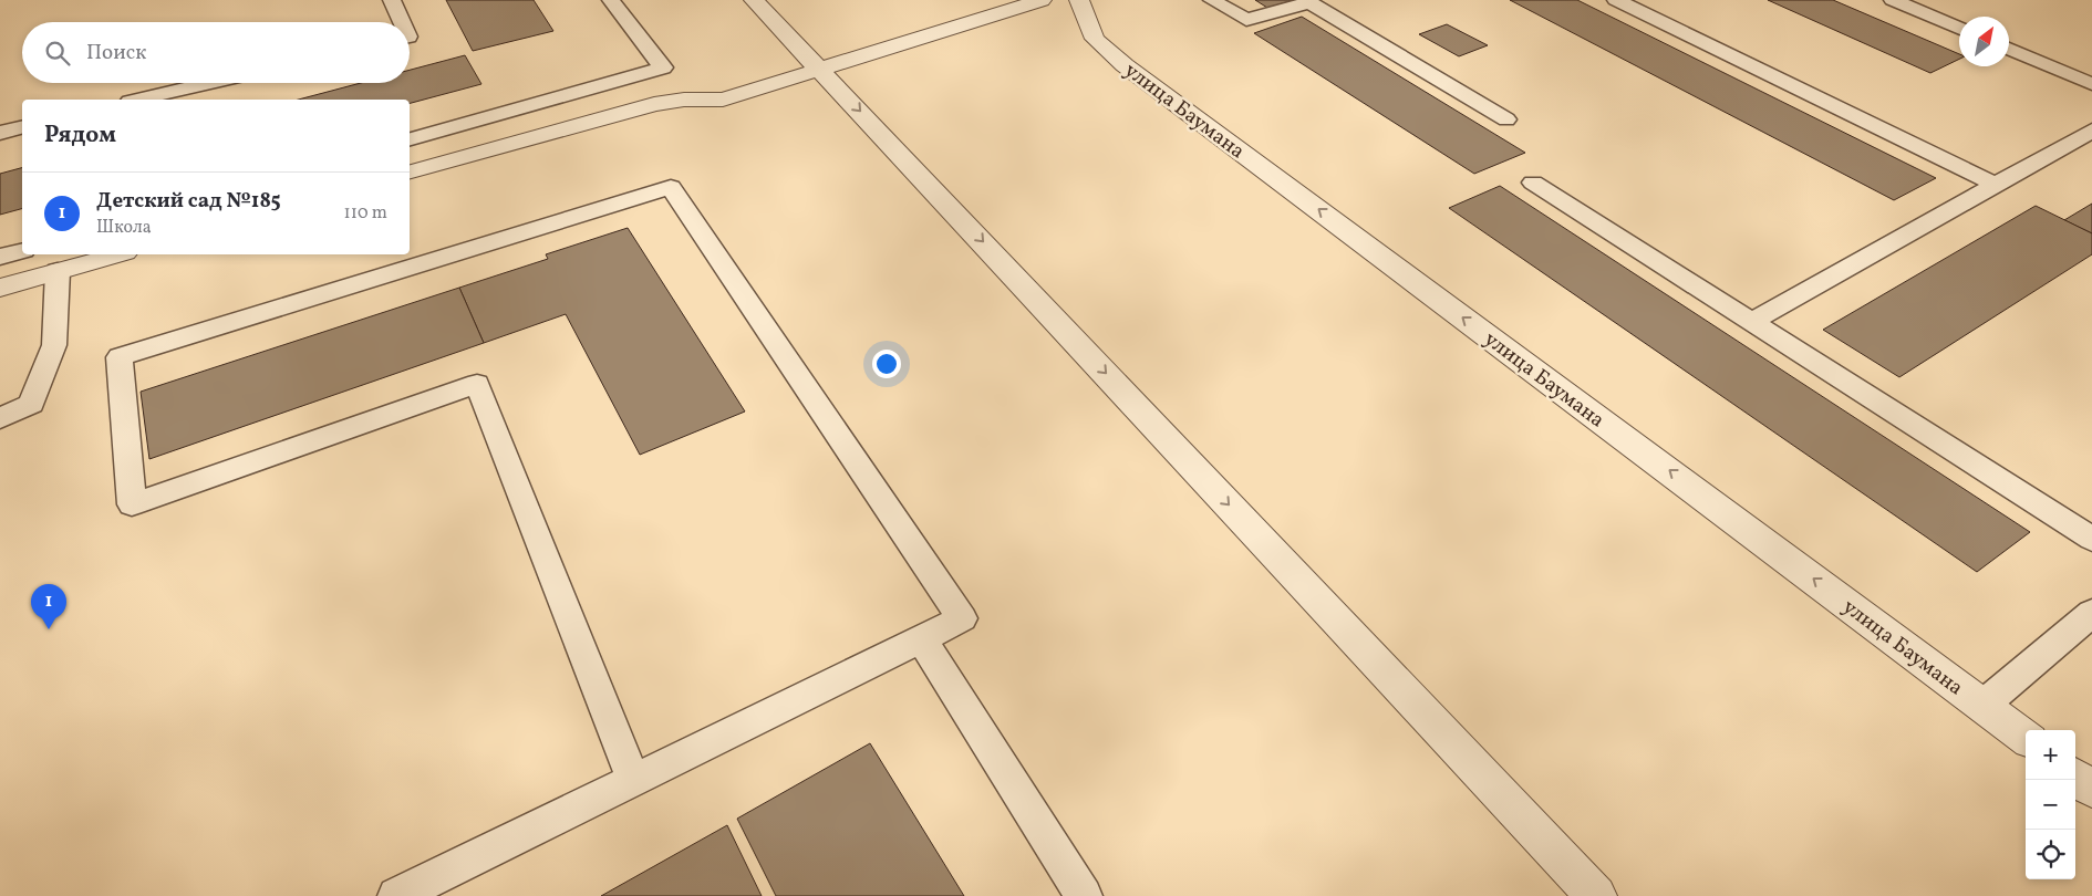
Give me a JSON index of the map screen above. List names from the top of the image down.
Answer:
{
  "streets": {
    "street": ["улица Баумана"]
  },
  "north": "top right",
  "page": {
    "search": "Поиск",
    "heading": "Рядом",
    "list": [
      {
        "mark": "1",
        "name": "Детский сад №185",
        "note": "Школа",
        "value": "110 m"
      }
    ],
    "pins": "1",
    "map_buttons": ["+", "−"]
  }
}
